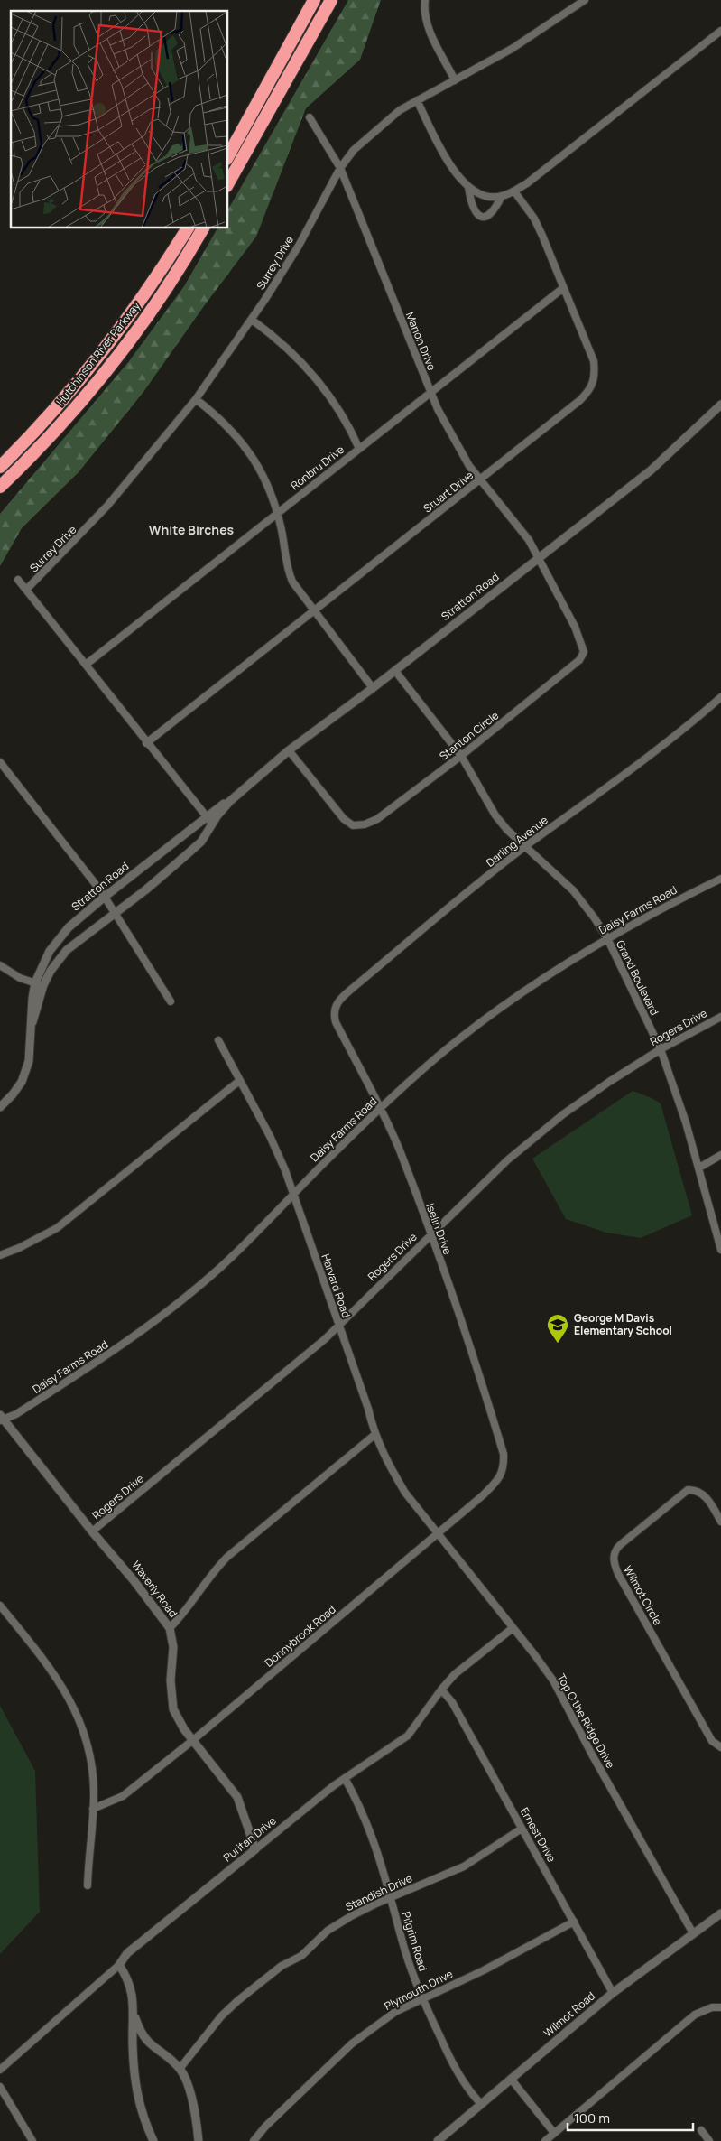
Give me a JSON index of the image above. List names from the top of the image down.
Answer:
{
  "streets": {
    "highway": ["Hutchinson River Parkway"],
    "street": [
      "Surrey Drive",
      "Marion Drive",
      "Ronbru Drive",
      "Stuart Drive",
      "Stratton Road",
      "Stanton Circle",
      "Darling Avenue",
      "Daisy Farms Road",
      "Grand Boulevard",
      "Rogers Drive",
      "Iselin Drive",
      "Harvard Road",
      "Waverly Road",
      "Wilmot Circle",
      "Donnybrook Road",
      "Top O the Ridge Drive",
      "Ernest Drive",
      "Puritan Drive",
      "Standish Drive",
      "Pilgrim Road",
      "Plymouth Drive",
      "Wilmot Road"
    ]
  },
  "crossings": [
    ["Surrey Drive", "Marion Drive"],
    ["Marion Drive", "Ronbru Drive"],
    ["Marion Drive", "Stuart Drive"],
    ["Marion Drive", "Stratton Road"],
    ["Marion Drive", "Stanton Circle"],
    ["Ronbru Drive", "Stuart Drive"],
    ["Stratton Road", "Stanton Circle"],
    ["Stratton Road", "Grand Boulevard"],
    ["Stanton Circle", "Grand Boulevard"],
    ["Darling Avenue", "Grand Boulevard"],
    ["Darling Avenue", "Iselin Drive"],
    ["Daisy Farms Road", "Grand Boulevard"],
    ["Daisy Farms Road", "Iselin Drive"],
    ["Daisy Farms Road", "Harvard Road"],
    ["Daisy Farms Road", "Waverly Road"],
    ["Grand Boulevard", "Rogers Drive"],
    ["Rogers Drive", "Iselin Drive"],
    ["Rogers Drive", "Harvard Road"],
    ["Rogers Drive", "Waverly Road"],
    ["Iselin Drive", "Donnybrook Road"],
    ["Harvard Road", "Donnybrook Road"],
    ["Harvard Road", "Top O the Ridge Drive"],
    ["Waverly Road", "Donnybrook Road"],
    ["Waverly Road", "Puritan Drive"],
    ["Donnybrook Road", "Top O the Ridge Drive"],
    ["Top O the Ridge Drive", "Puritan Drive"],
    ["Top O the Ridge Drive", "Wilmot Road"],
    ["Ernest Drive", "Puritan Drive"],
    ["Ernest Drive", "Standish Drive"],
    ["Ernest Drive", "Plymouth Drive"],
    ["Ernest Drive", "Wilmot Road"],
    ["Puritan Drive", "Pilgrim Road"],
    ["Standish Drive", "Pilgrim Road"],
    ["Pilgrim Road", "Plymouth Drive"],
    ["Pilgrim Road", "Wilmot Road"]
  ],
  "districts": ["White Birches"],
  "places": {
    "school or university": ["George M Davis Elementary School"]
  },
  "scale_bar": "100 m"
}
